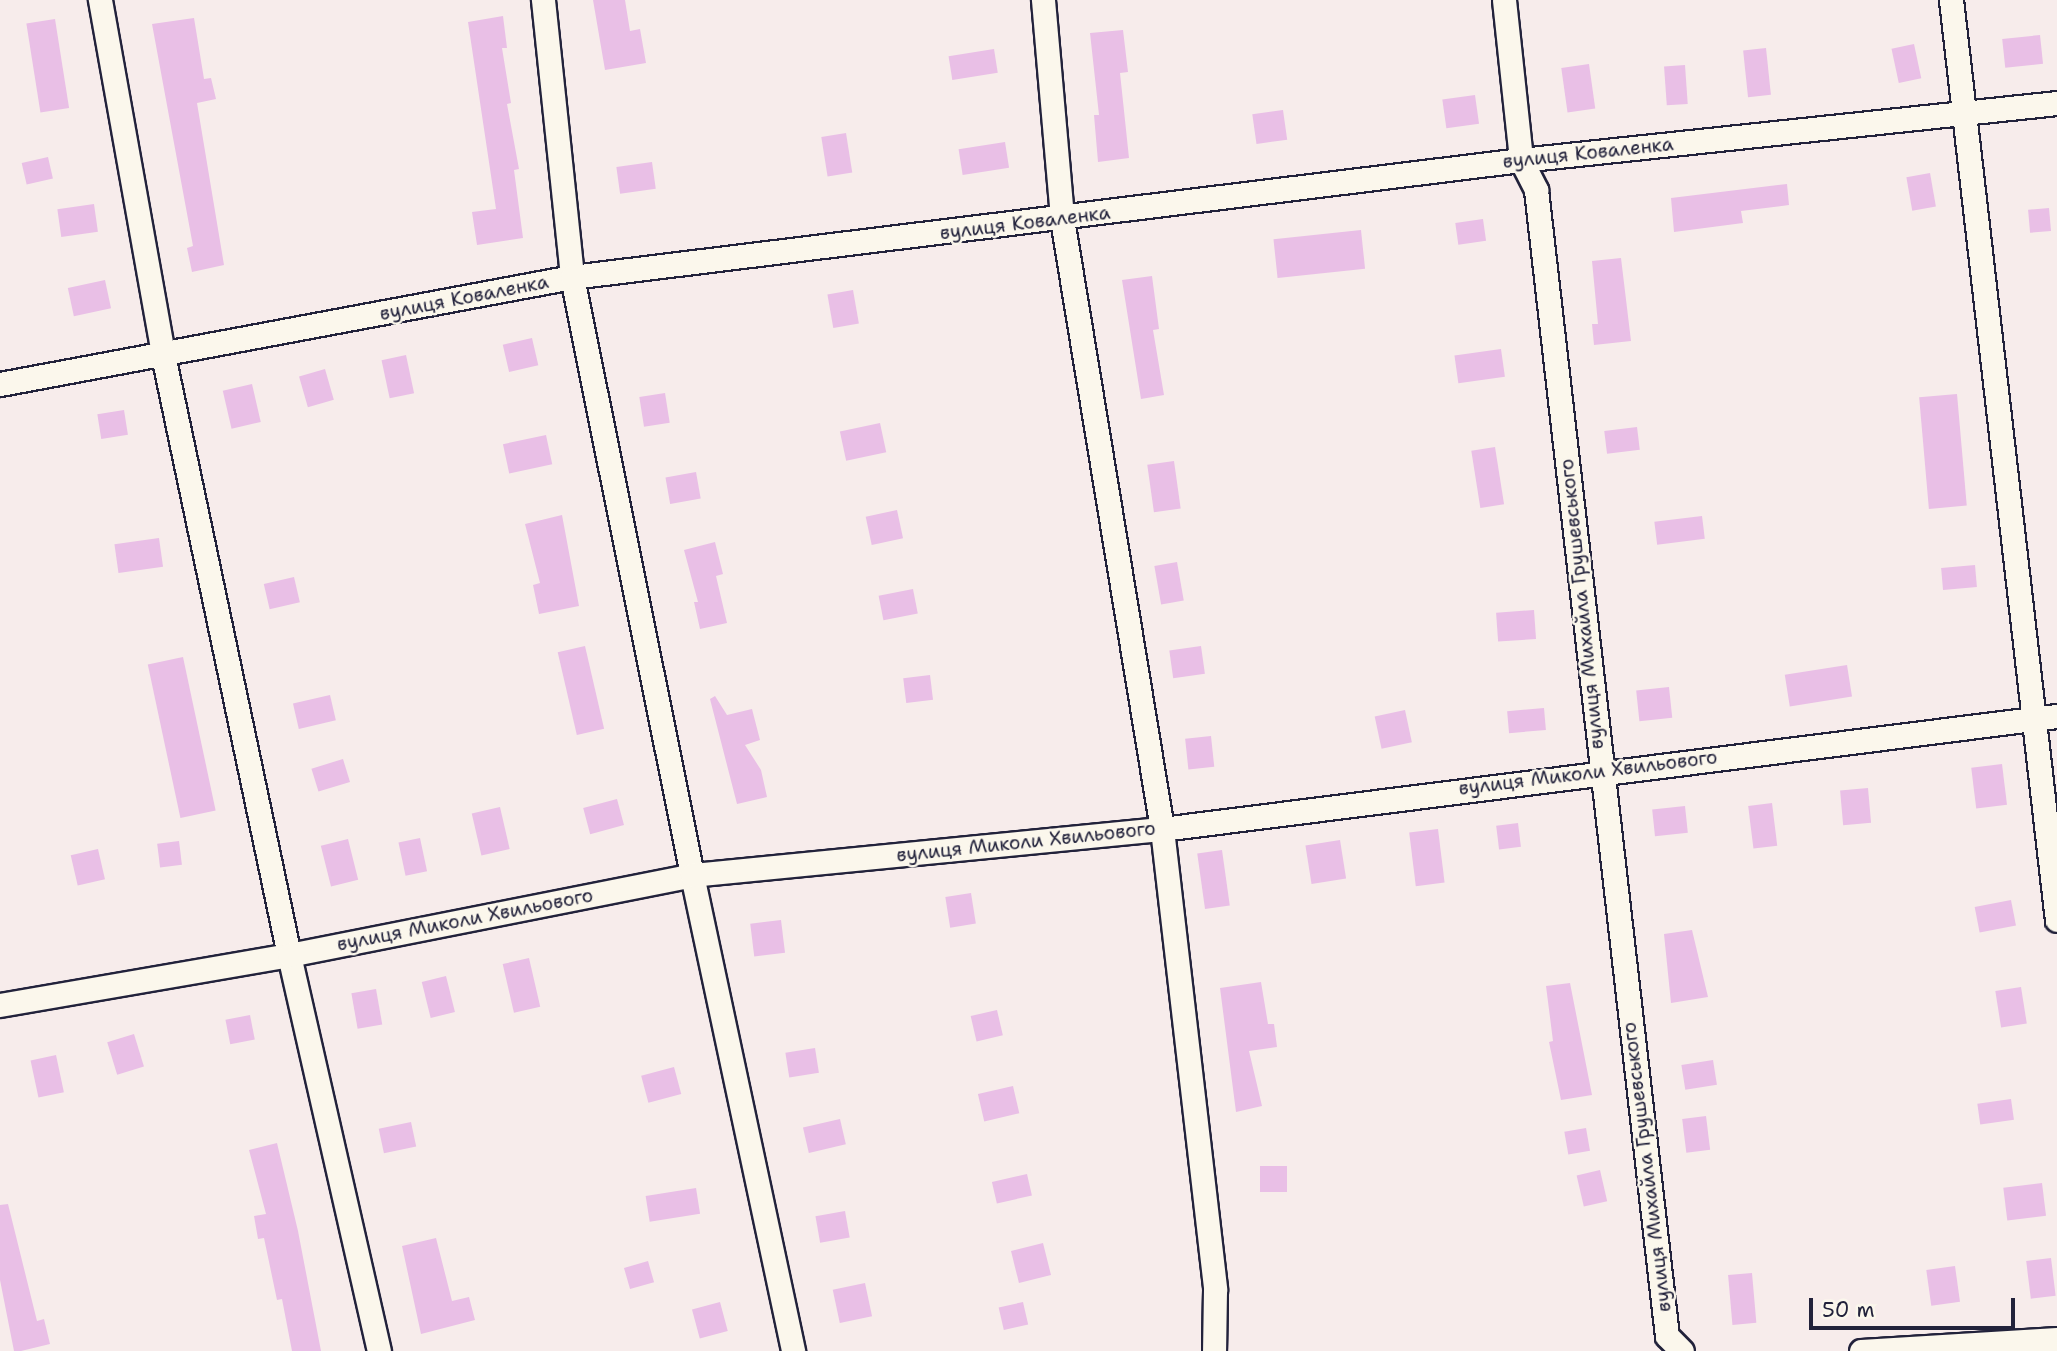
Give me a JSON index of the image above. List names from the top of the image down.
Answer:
{
  "streets": {
    "street": ["вулиця Коваленка", "вулиця Михайла Грушевського", "вулиця Миколи Хвильового"]
  },
  "crossings": [
    ["вулиця Коваленка", "вулиця Михайла Грушевського"],
    ["вулиця Михайла Грушевського", "вулиця Миколи Хвильового"]
  ],
  "scale_bar": "50 m"
}
